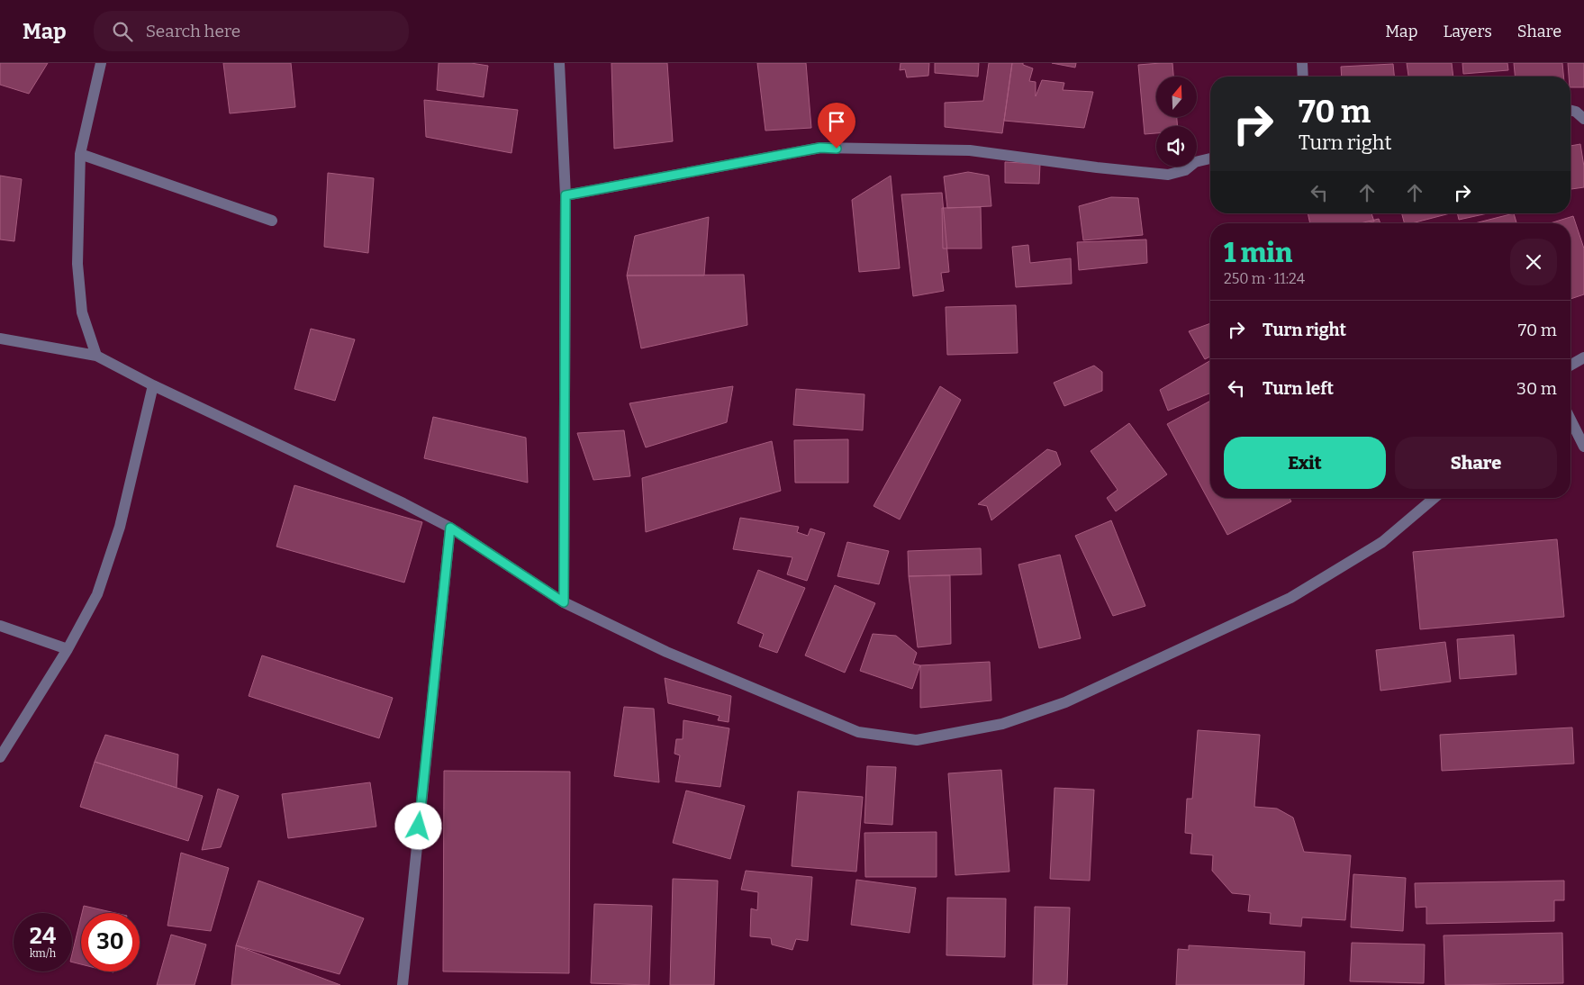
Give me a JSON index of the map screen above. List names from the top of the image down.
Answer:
{
  "north": "top",
  "page": {
    "header": "Map",
    "search": "Search here",
    "nav": ["Map", "Layers", "Share"],
    "turn": ["70 m", "Turn right"],
    "heading": ["1 min", "250 m · 11:24"],
    "list": [
      {
        "name": "Turn right",
        "value": "70 m"
      },
      {
        "name": "Turn left",
        "value": "30 m"
      }
    ],
    "buttons": ["Exit", "Share"],
    "speed": "24 km/h",
    "limit": "30"
  }
}
